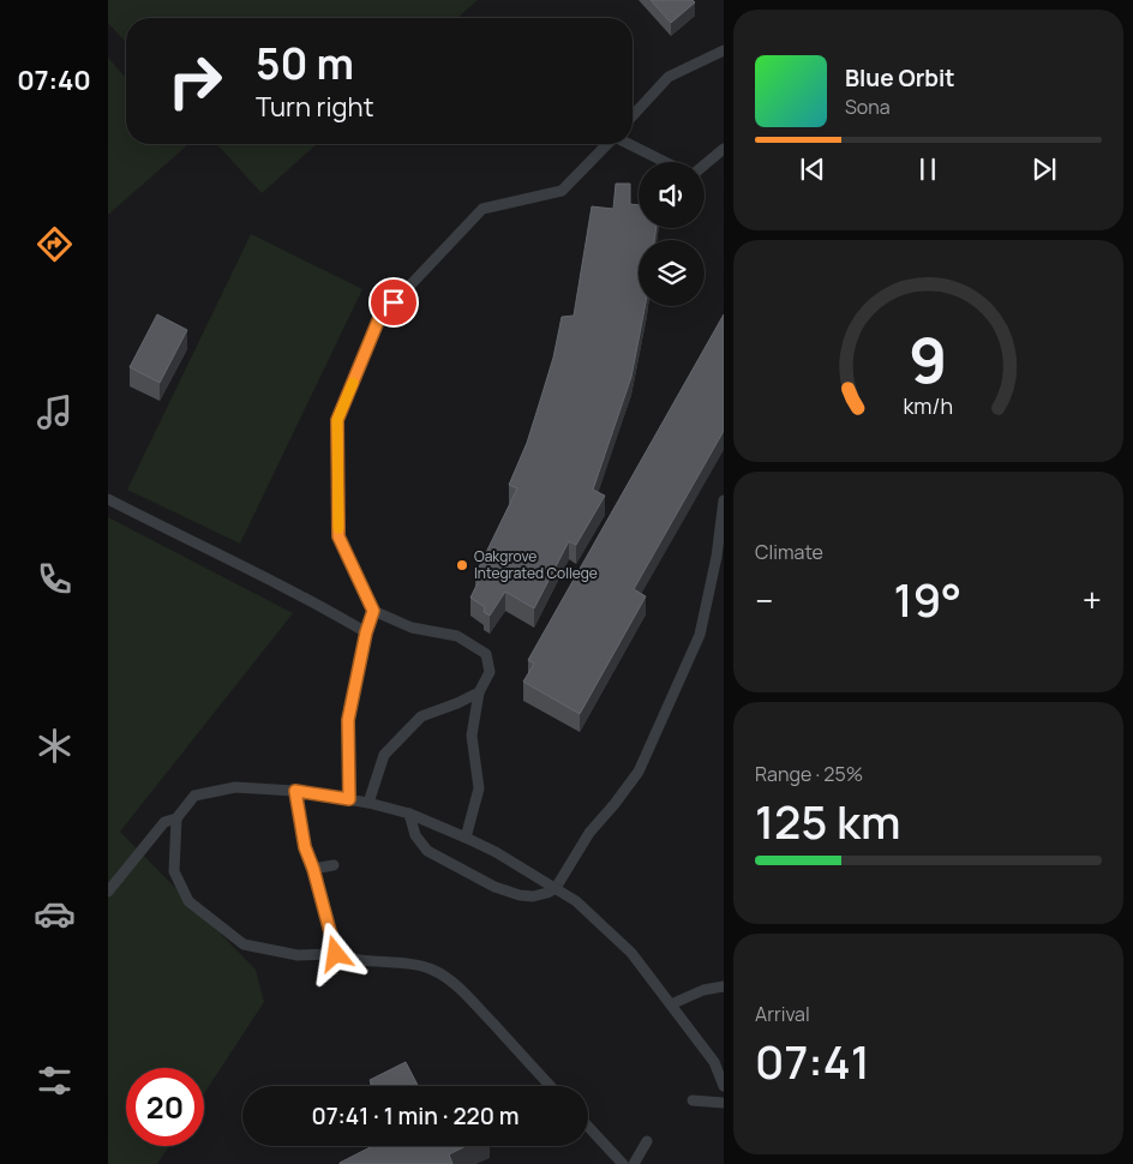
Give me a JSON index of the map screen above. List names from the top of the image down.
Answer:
{
  "places": ["Oakgrove Integrated College"],
  "page": {
    "tabs": "07:40",
    "turn": ["50 m", "Turn right"],
    "song": ["Blue Orbit", "Sona"],
    "tile": [
      "Climate",
      ["Range · 25%", "125 km"],
      ["Arrival", "07:41"]
    ],
    "heat": ["−", "19°", "+"],
    "limit": "20",
    "trip": "07:41 · 1 min · 220 m",
    "gauge": ["9", "km/h"]
  }
}
